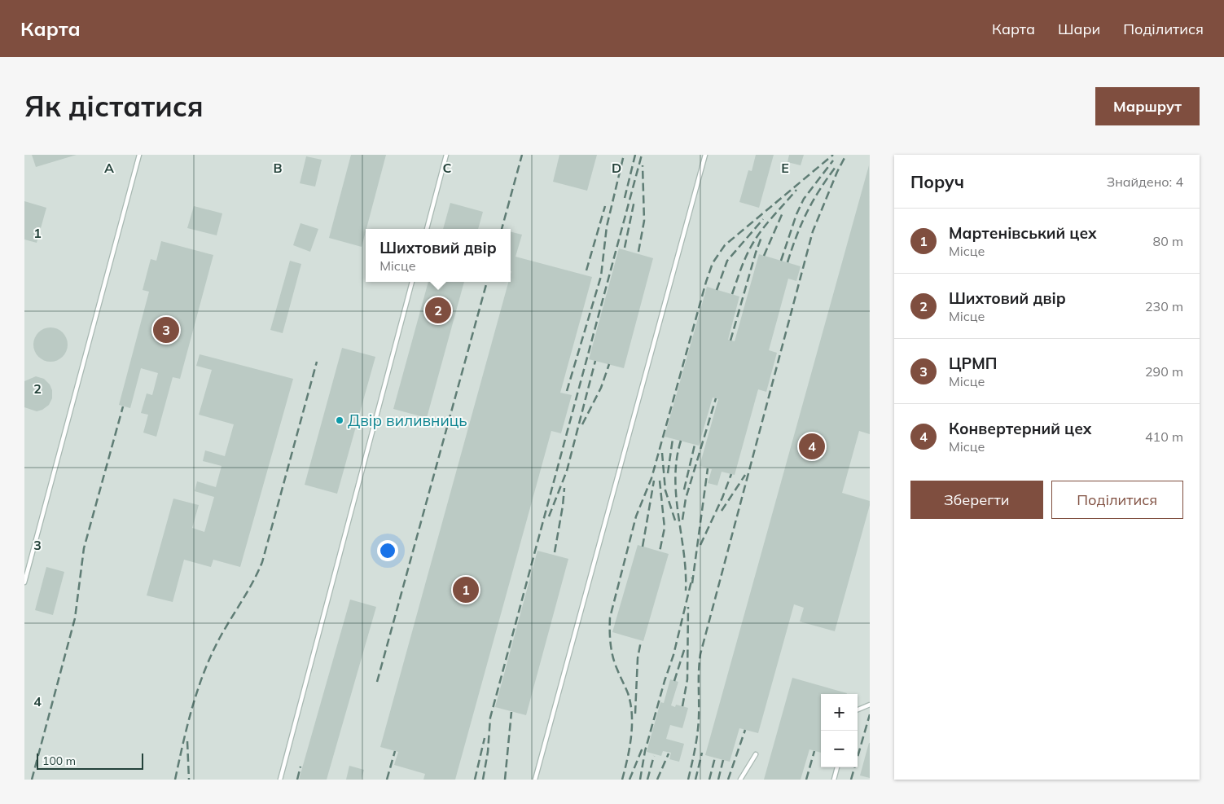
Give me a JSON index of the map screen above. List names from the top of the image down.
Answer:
{
  "places": ["Двір виливниць"],
  "scale_bar": "100 m",
  "page": {
    "header": "Карта",
    "nav": ["Карта", "Шари", "Поділитися"],
    "buttons": [
      "Маршрут",
      ["Зберегти", "Поділитися"]
    ],
    "title": "Як дістатися",
    "heading": ["Поруч", "Знайдено: 4"],
    "list": [
      {
        "mark": "1",
        "name": "Мартенівський цех",
        "note": "Місце",
        "value": "80 m"
      },
      {
        "mark": "2",
        "name": "Шихтовий двір",
        "note": "Місце",
        "value": "230 m"
      },
      {
        "mark": "3",
        "name": "ЦРМП",
        "note": "Місце",
        "value": "290 m"
      },
      {
        "mark": "4",
        "name": "Конвертерний цех",
        "note": "Місце",
        "value": "410 m"
      }
    ],
    "popup": ["Шихтовий двір", "Місце"],
    "pins": [
      "2",
      "3",
      "4",
      "1"
    ],
    "map_buttons": ["+", "−"],
    "scale": "100 m"
  },
  "grid": {
    "columns": [
      "A",
      "B",
      "C",
      "D",
      "E"
    ],
    "rows": [
      "1",
      "2",
      "3",
      "4"
    ]
  }
}
